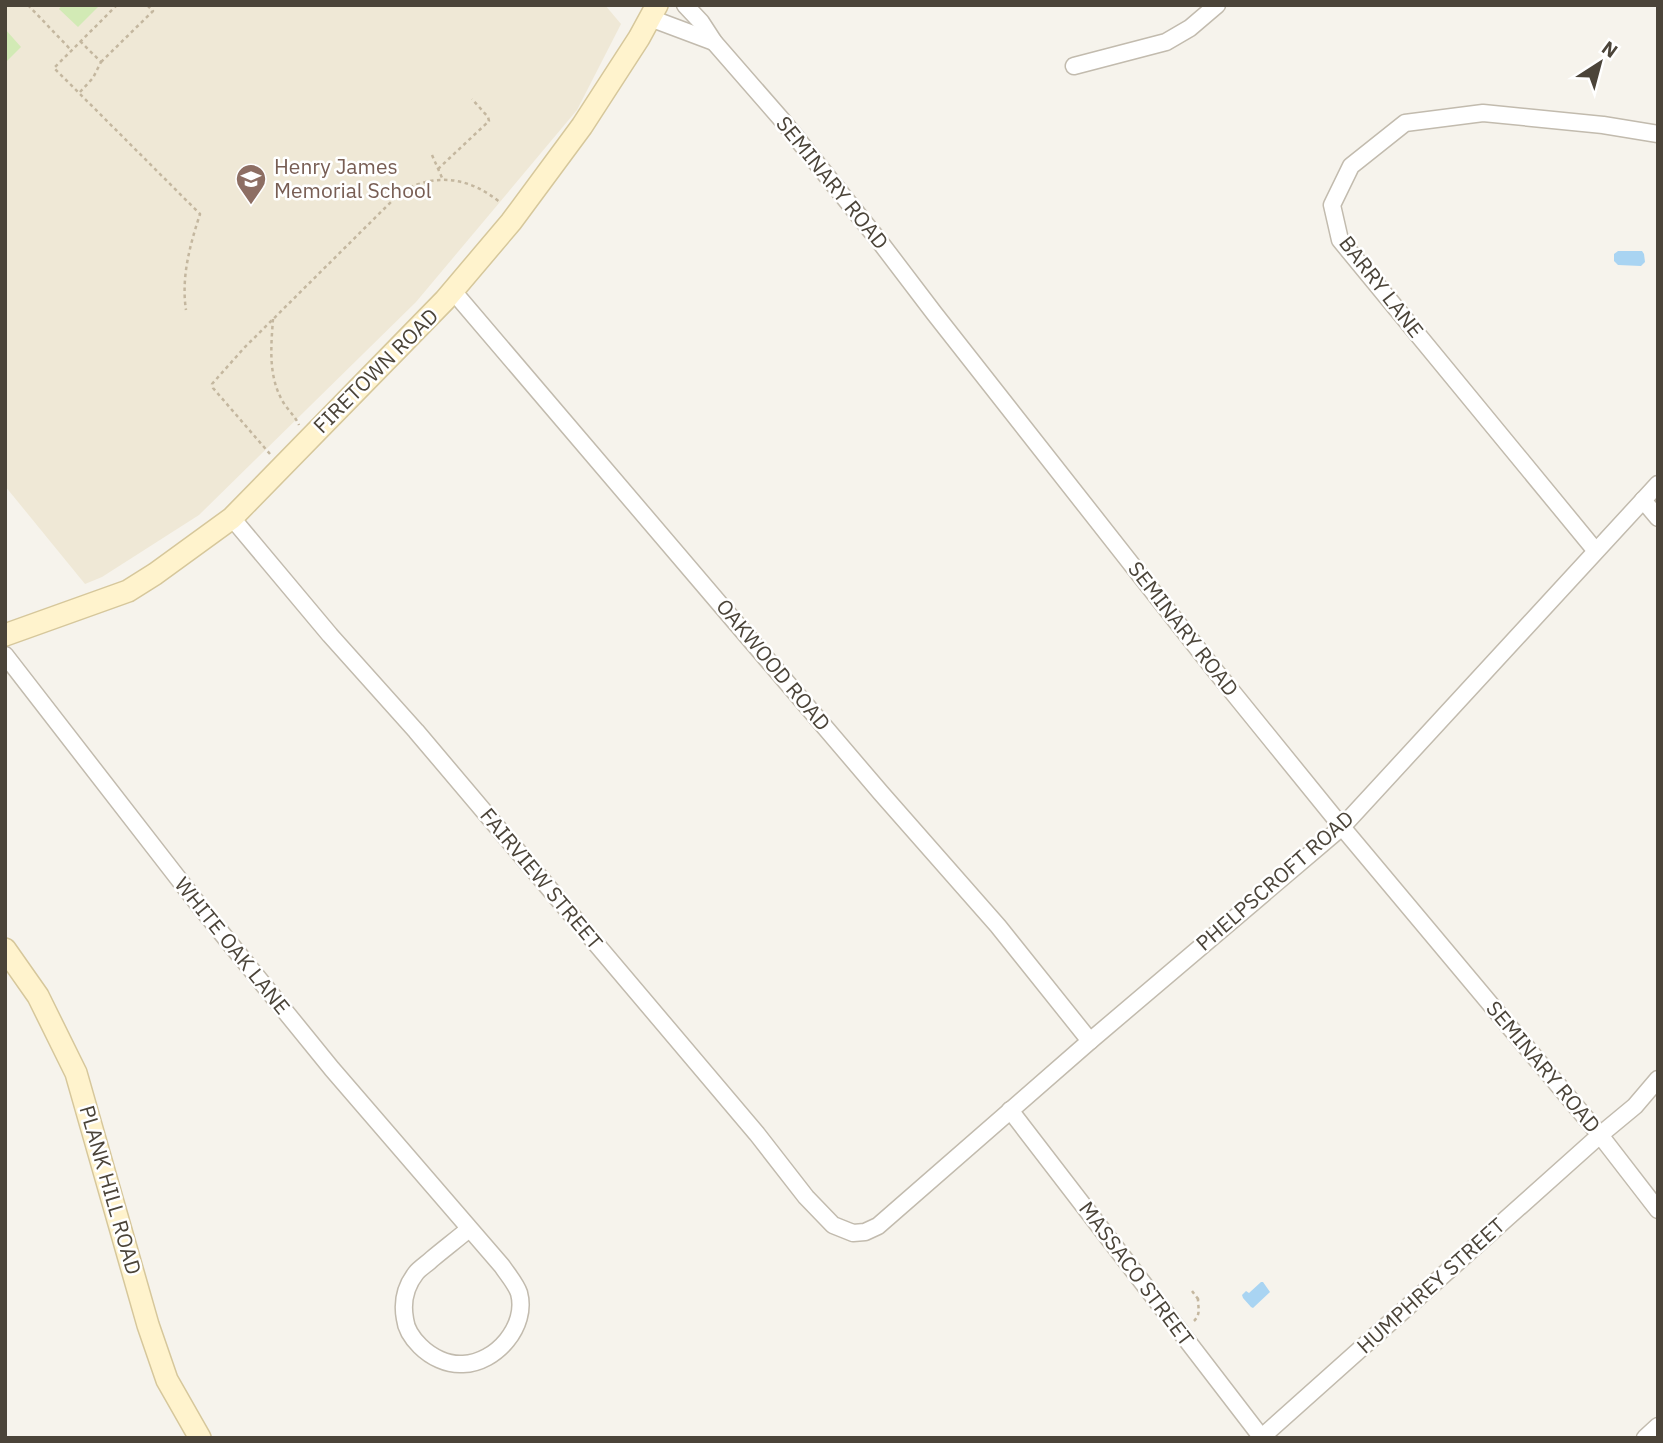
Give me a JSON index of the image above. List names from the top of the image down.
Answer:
{
  "streets": {
    "street": [
      "SEMINARY ROAD",
      "BARRY LANE",
      "FIRETOWN ROAD",
      "OAKWOOD ROAD",
      "FAIRVIEW STREET",
      "PHELPSCROFT ROAD",
      "WHITE OAK LANE",
      "PLANK HILL ROAD",
      "MASSACO STREET",
      "HUMPHREY STREET"
    ]
  },
  "crossings": [
    ["SEMINARY ROAD", "FIRETOWN ROAD"],
    ["SEMINARY ROAD", "PHELPSCROFT ROAD"],
    ["SEMINARY ROAD", "HUMPHREY STREET"],
    ["BARRY LANE", "PHELPSCROFT ROAD"],
    ["FIRETOWN ROAD", "OAKWOOD ROAD"],
    ["FIRETOWN ROAD", "FAIRVIEW STREET"],
    ["OAKWOOD ROAD", "PHELPSCROFT ROAD"],
    ["FAIRVIEW STREET", "PHELPSCROFT ROAD"],
    ["PHELPSCROFT ROAD", "MASSACO STREET"],
    ["MASSACO STREET", "HUMPHREY STREET"]
  ],
  "places": {
    "school or university": ["Henry James Memorial School"]
  },
  "north": "top right"
}
